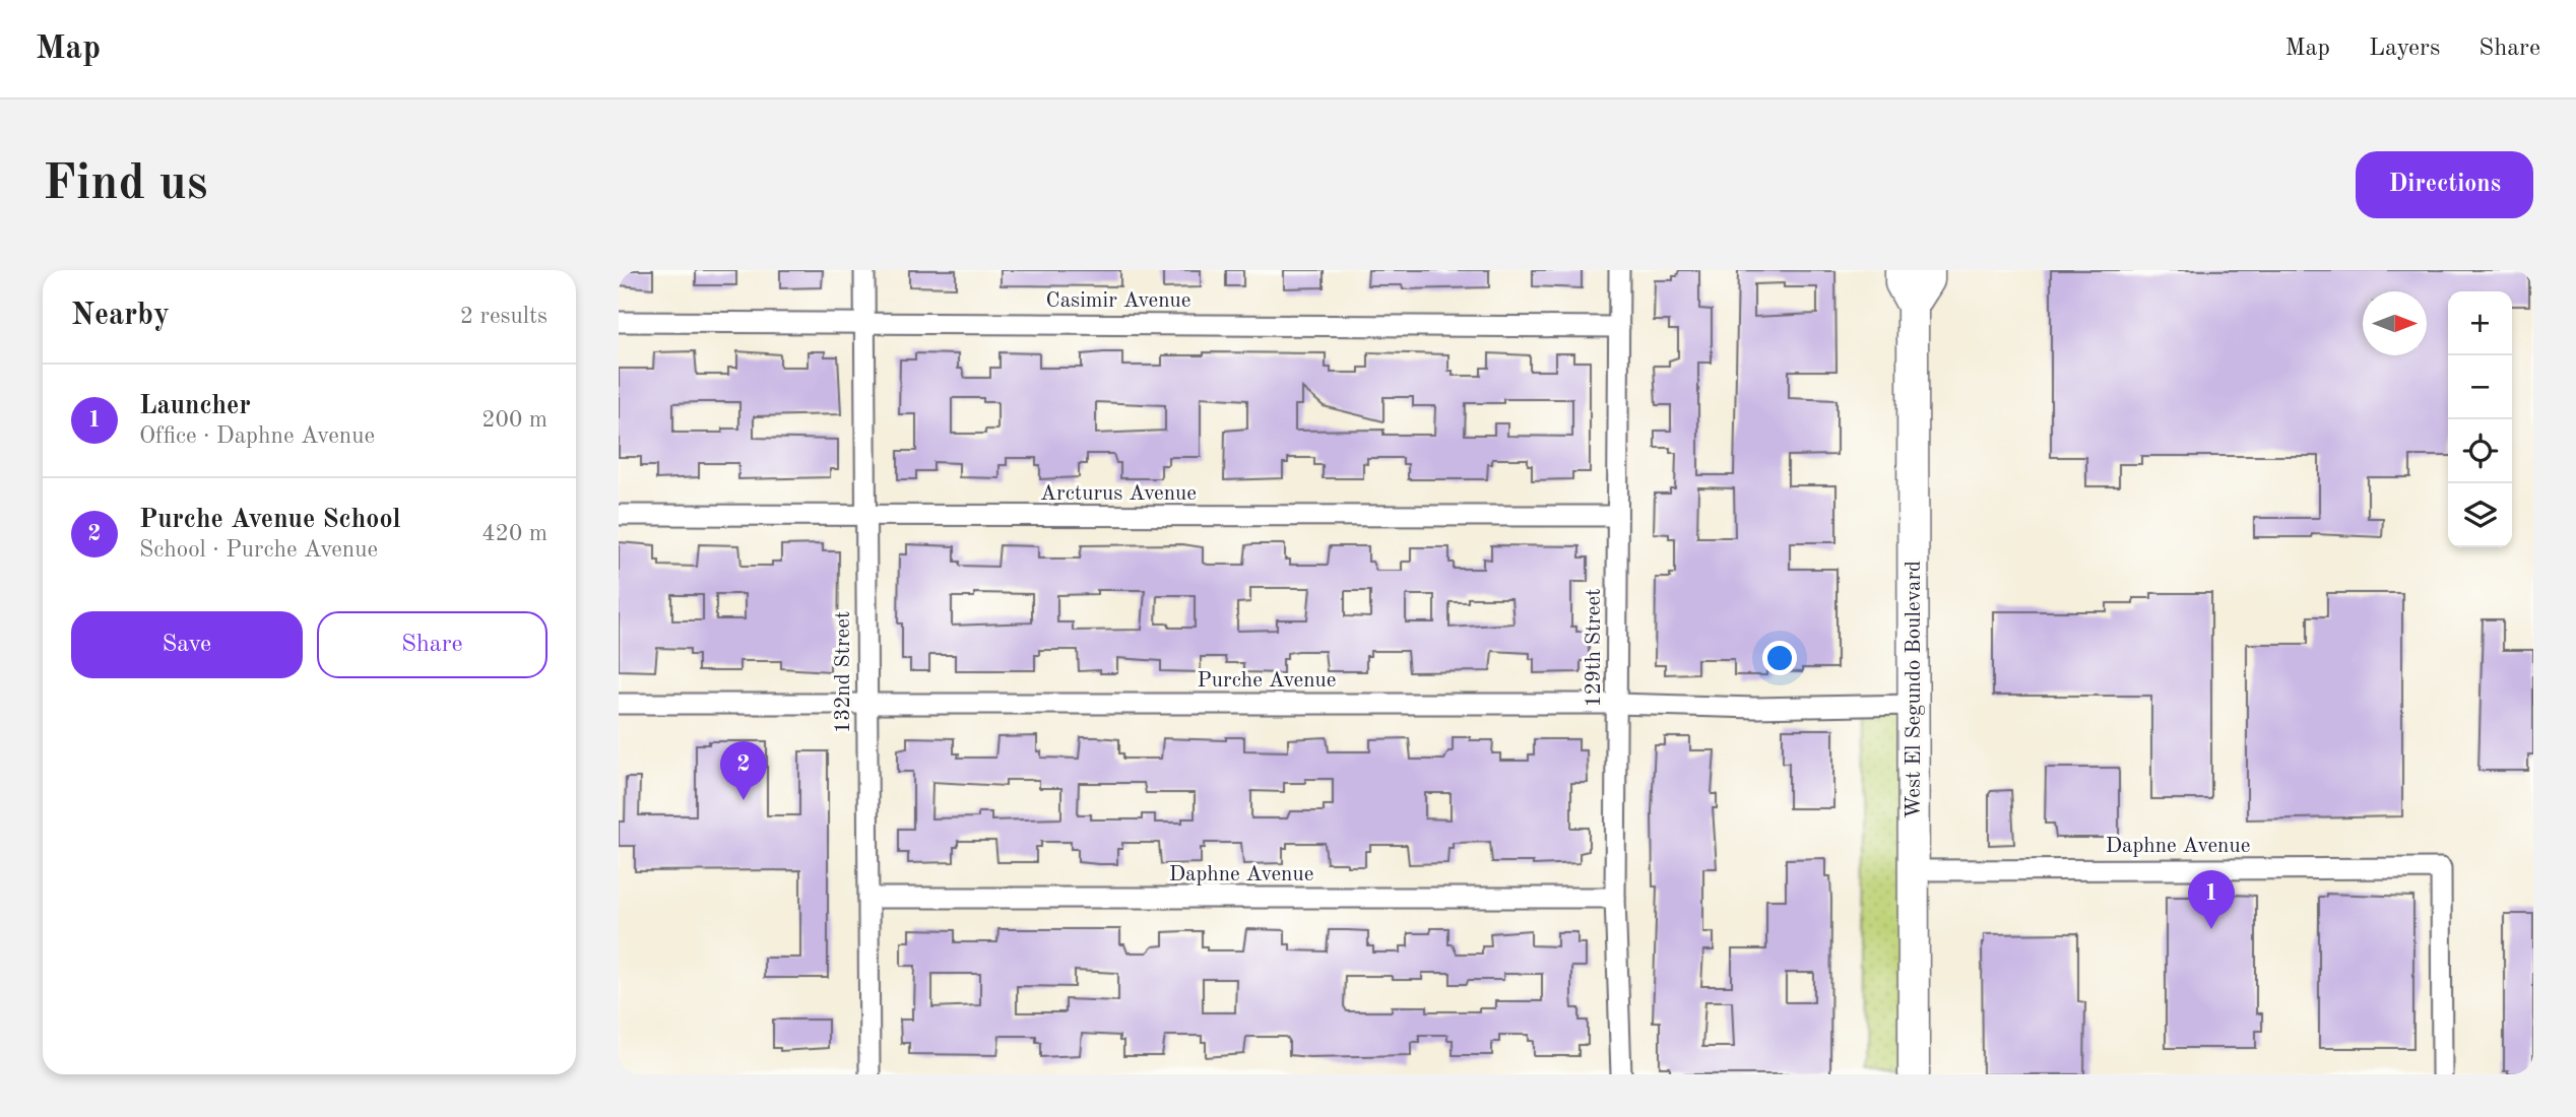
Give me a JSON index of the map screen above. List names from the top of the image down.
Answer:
{
  "streets": {
    "main road": ["West El Segundo Boulevard"],
    "street": [
      "Casimir Avenue",
      "Arcturus Avenue",
      "129th Street",
      "132nd Street",
      "Purche Avenue",
      "Daphne Avenue"
    ]
  },
  "crossings": [
    ["Casimir Avenue", "129th Street"],
    ["Casimir Avenue", "132nd Street"],
    ["Arcturus Avenue", "129th Street"],
    ["Arcturus Avenue", "132nd Street"],
    ["129th Street", "Purche Avenue"],
    ["129th Street", "Daphne Avenue"],
    ["132nd Street", "Purche Avenue"],
    ["132nd Street", "Daphne Avenue"],
    ["Purche Avenue", "West El Segundo Boulevard"],
    ["West El Segundo Boulevard", "Daphne Avenue"]
  ],
  "north": "right",
  "page": {
    "header": "Map",
    "nav": ["Map", "Layers", "Share"],
    "buttons": [
      "Directions",
      ["Save", "Share"]
    ],
    "title": "Find us",
    "heading": ["Nearby", "2 results"],
    "map_buttons": ["+", "−"],
    "list": [
      {
        "mark": "1",
        "name": "Launcher",
        "note": "Office · Daphne Avenue",
        "value": "200 m"
      },
      {
        "mark": "2",
        "name": "Purche Avenue School",
        "note": "School · Purche Avenue",
        "value": "420 m"
      }
    ],
    "pins": ["2", "1"]
  }
}
